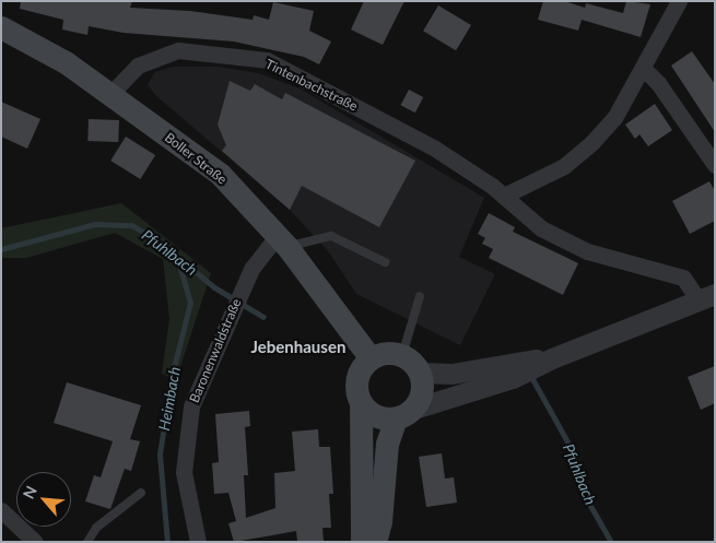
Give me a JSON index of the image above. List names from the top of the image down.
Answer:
{
  "streets": {
    "main road": ["Boller Straße"],
    "street": ["Tintenbachstraße", "Baronenwaldstraße"]
  },
  "crossings": [
    ["Tintenbachstraße", "Boller Straße"],
    ["Boller Straße", "Baronenwaldstraße"]
  ],
  "districts": ["Jebenhausen"],
  "water": ["Pfuhlbach", "Heimbach"],
  "north": "top left"
}
